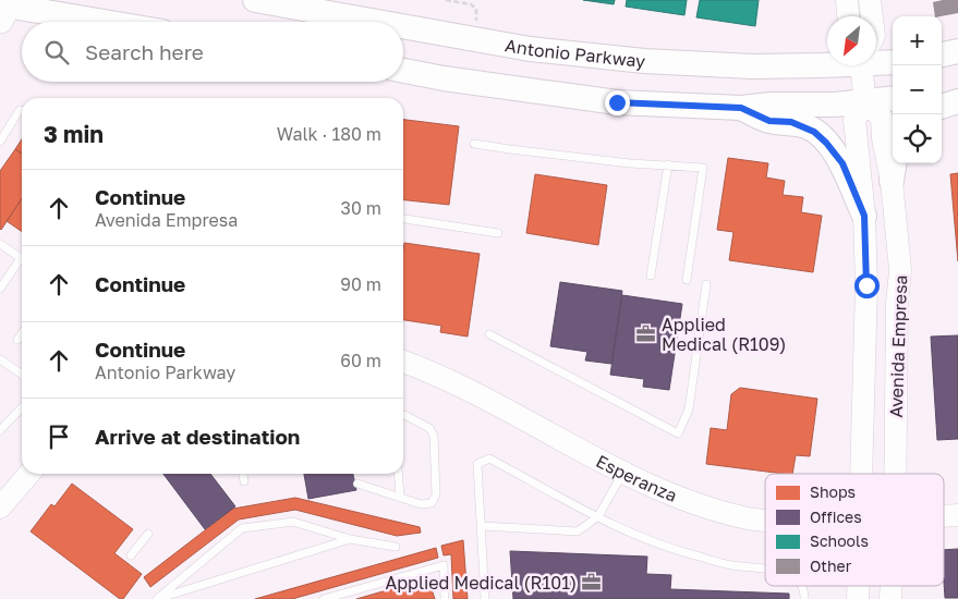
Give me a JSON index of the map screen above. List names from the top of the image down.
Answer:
{
  "streets": {
    "main road": ["Antonio Parkway", "Avenida Empresa", "Esperanza"]
  },
  "places": {
    "office": ["Applied Medical (R109)", "Applied Medical (R101)"]
  },
  "legend": [
    "Shops",
    "Offices",
    "Schools",
    "Other"
  ],
  "north": "bottom left",
  "page": {
    "map_buttons": ["+", "−"],
    "search": "Search here",
    "heading": ["3 min", "Walk · 180 m"],
    "list": [
      ["Continue", "Avenida Empresa", "30 m"],
      ["Continue", "90 m"],
      ["Continue", "Antonio Parkway", "60 m"],
      "Arrive at destination"
    ]
  }
}
